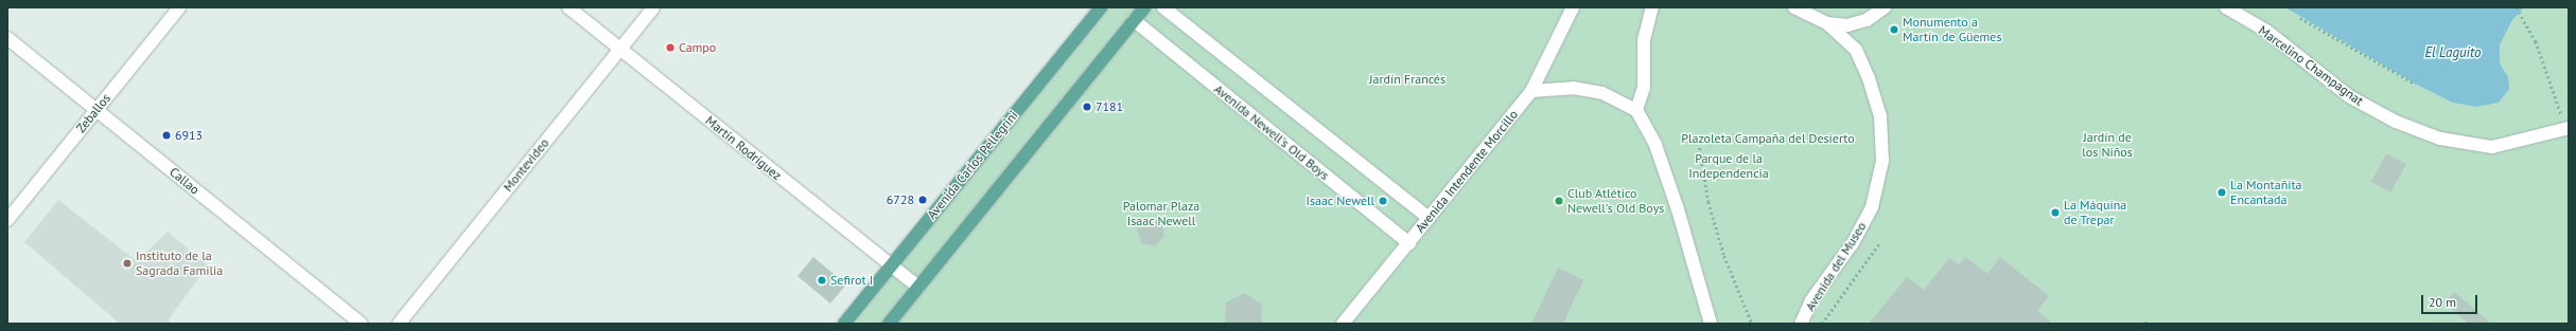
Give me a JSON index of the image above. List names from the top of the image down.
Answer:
{
  "streets": {
    "main road": ["Avenida Carlos Pellegrini"],
    "street": [
      "Marcelino Champagnat",
      "Zeballos",
      "Avenida Newell's Old Boys",
      "Martín Rodríguez",
      "Montevideo",
      "Avenida Intendente Morcillo",
      "Callao",
      "Avenida del Museo"
    ]
  },
  "crossings": [
    ["Zeballos", "Callao"],
    ["Avenida Newell's Old Boys", "Avenida Intendente Morcillo"],
    ["Martín Rodríguez", "Montevideo"],
    ["Martín Rodríguez", "Avenida Carlos Pellegrini"]
  ],
  "water": ["El Laguito"],
  "parks": [
    "Jardín Francés",
    "Jardín de los Niños",
    "Plazoleta Campaña del Desierto",
    "Parque de la Independencia",
    "Palomar Plaza Isaac Newell"
  ],
  "places": [
    "Monumento a Martín de Güemes",
    "Campo",
    "7181",
    "6913",
    "La Montañita Encantada",
    "6728",
    "Isaac Newell",
    "Club Atlético Newell's Old Boys",
    "La Máquina de Trepar",
    "Instituto de la Sagrada Familia",
    "Sefirot I"
  ],
  "scale_bar": "20 m"
}
